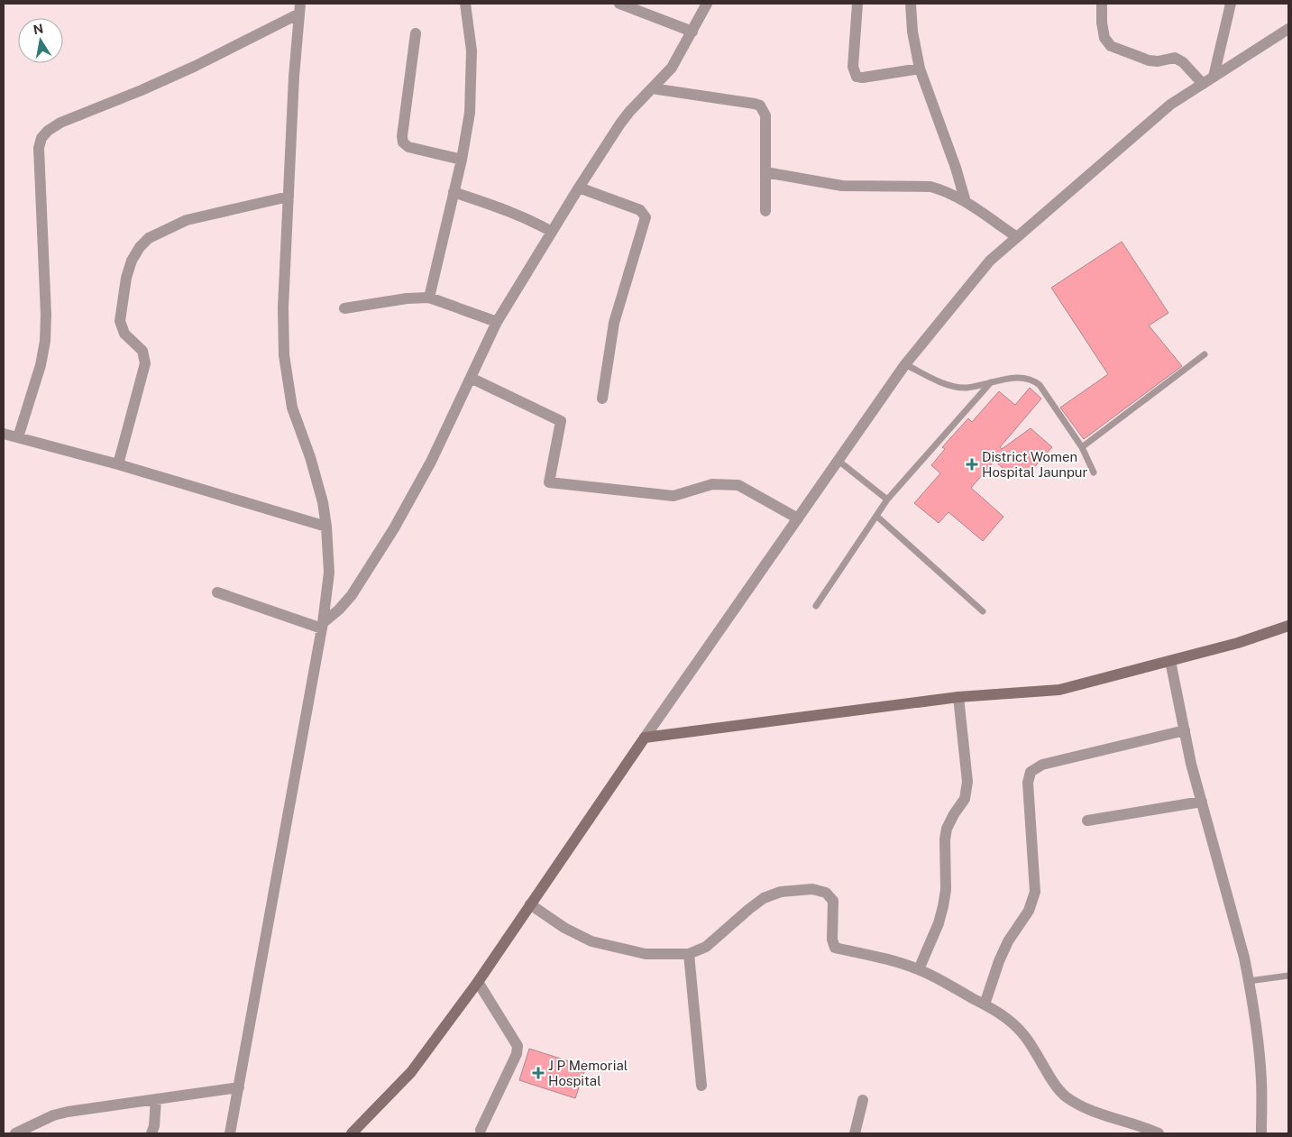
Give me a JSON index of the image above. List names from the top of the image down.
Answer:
{
  "places": {
    "health": ["District Women Hospital Jaunpur", "J P Memorial Hospital"]
  },
  "north": "top"
}
